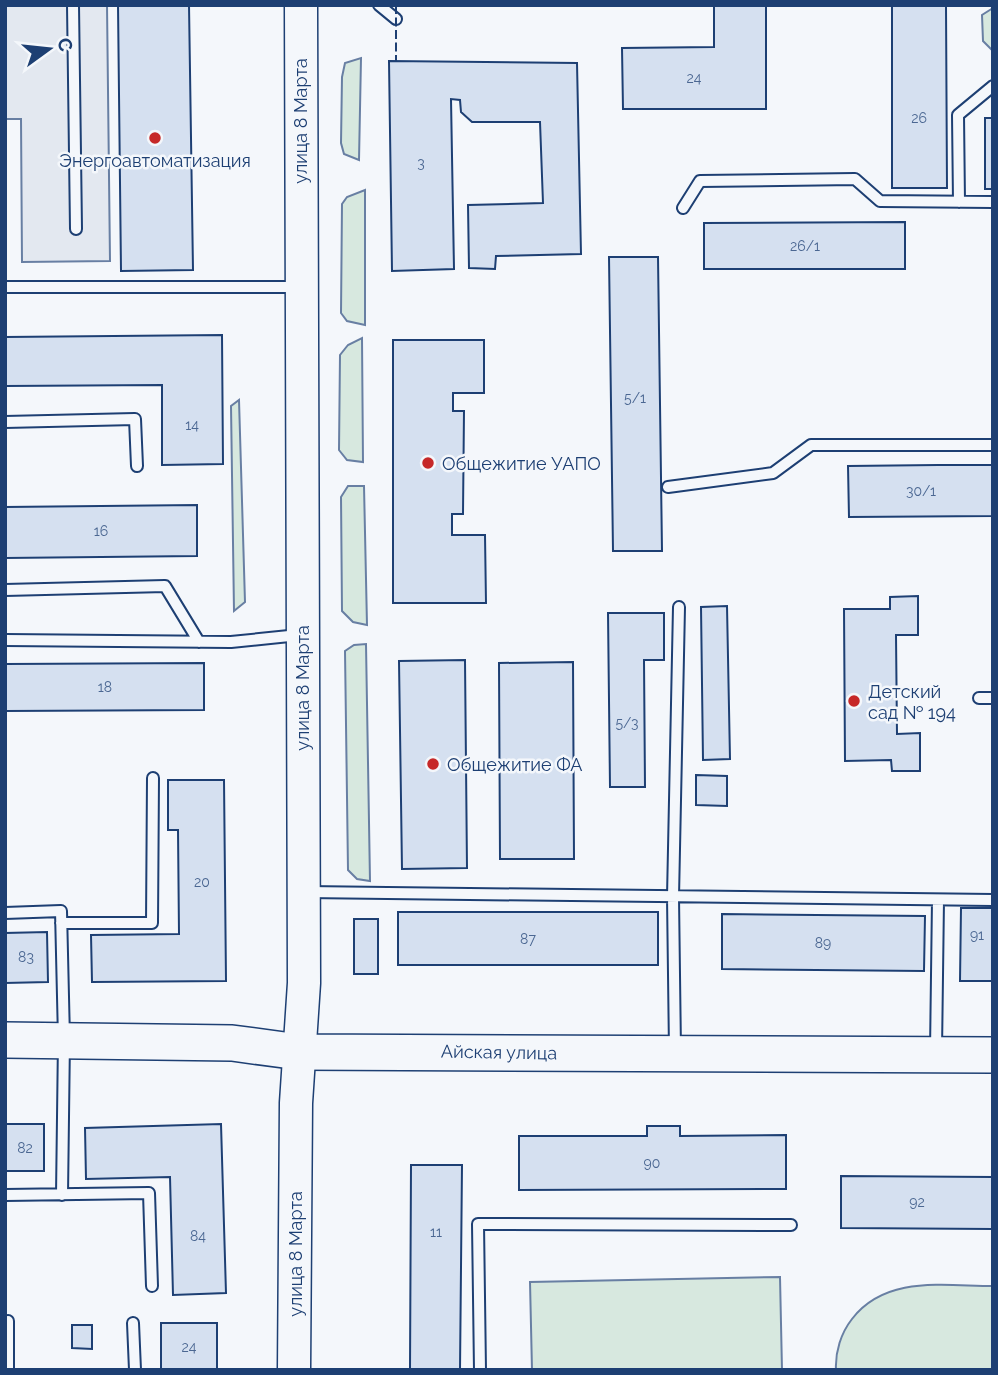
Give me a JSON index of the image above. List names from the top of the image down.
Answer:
{
  "streets": {
    "main road": ["улица 8 Марта", "Айская улица"]
  },
  "crossings": [
    ["улица 8 Марта", "Айская улица"]
  ],
  "places": [
    "Энергоавтоматизация",
    "Общежитие УАПО",
    "Детский сад № 194",
    "Общежитие ФА"
  ],
  "house_numbers": [
    "24",
    "26",
    "3",
    "26/1",
    "5/1",
    "14",
    "30/1",
    "16",
    "18",
    "5/3",
    "20",
    "91",
    "87",
    "89",
    "83",
    "82",
    "90",
    "92",
    "11",
    "84",
    "24"
  ],
  "north": "right"
}
